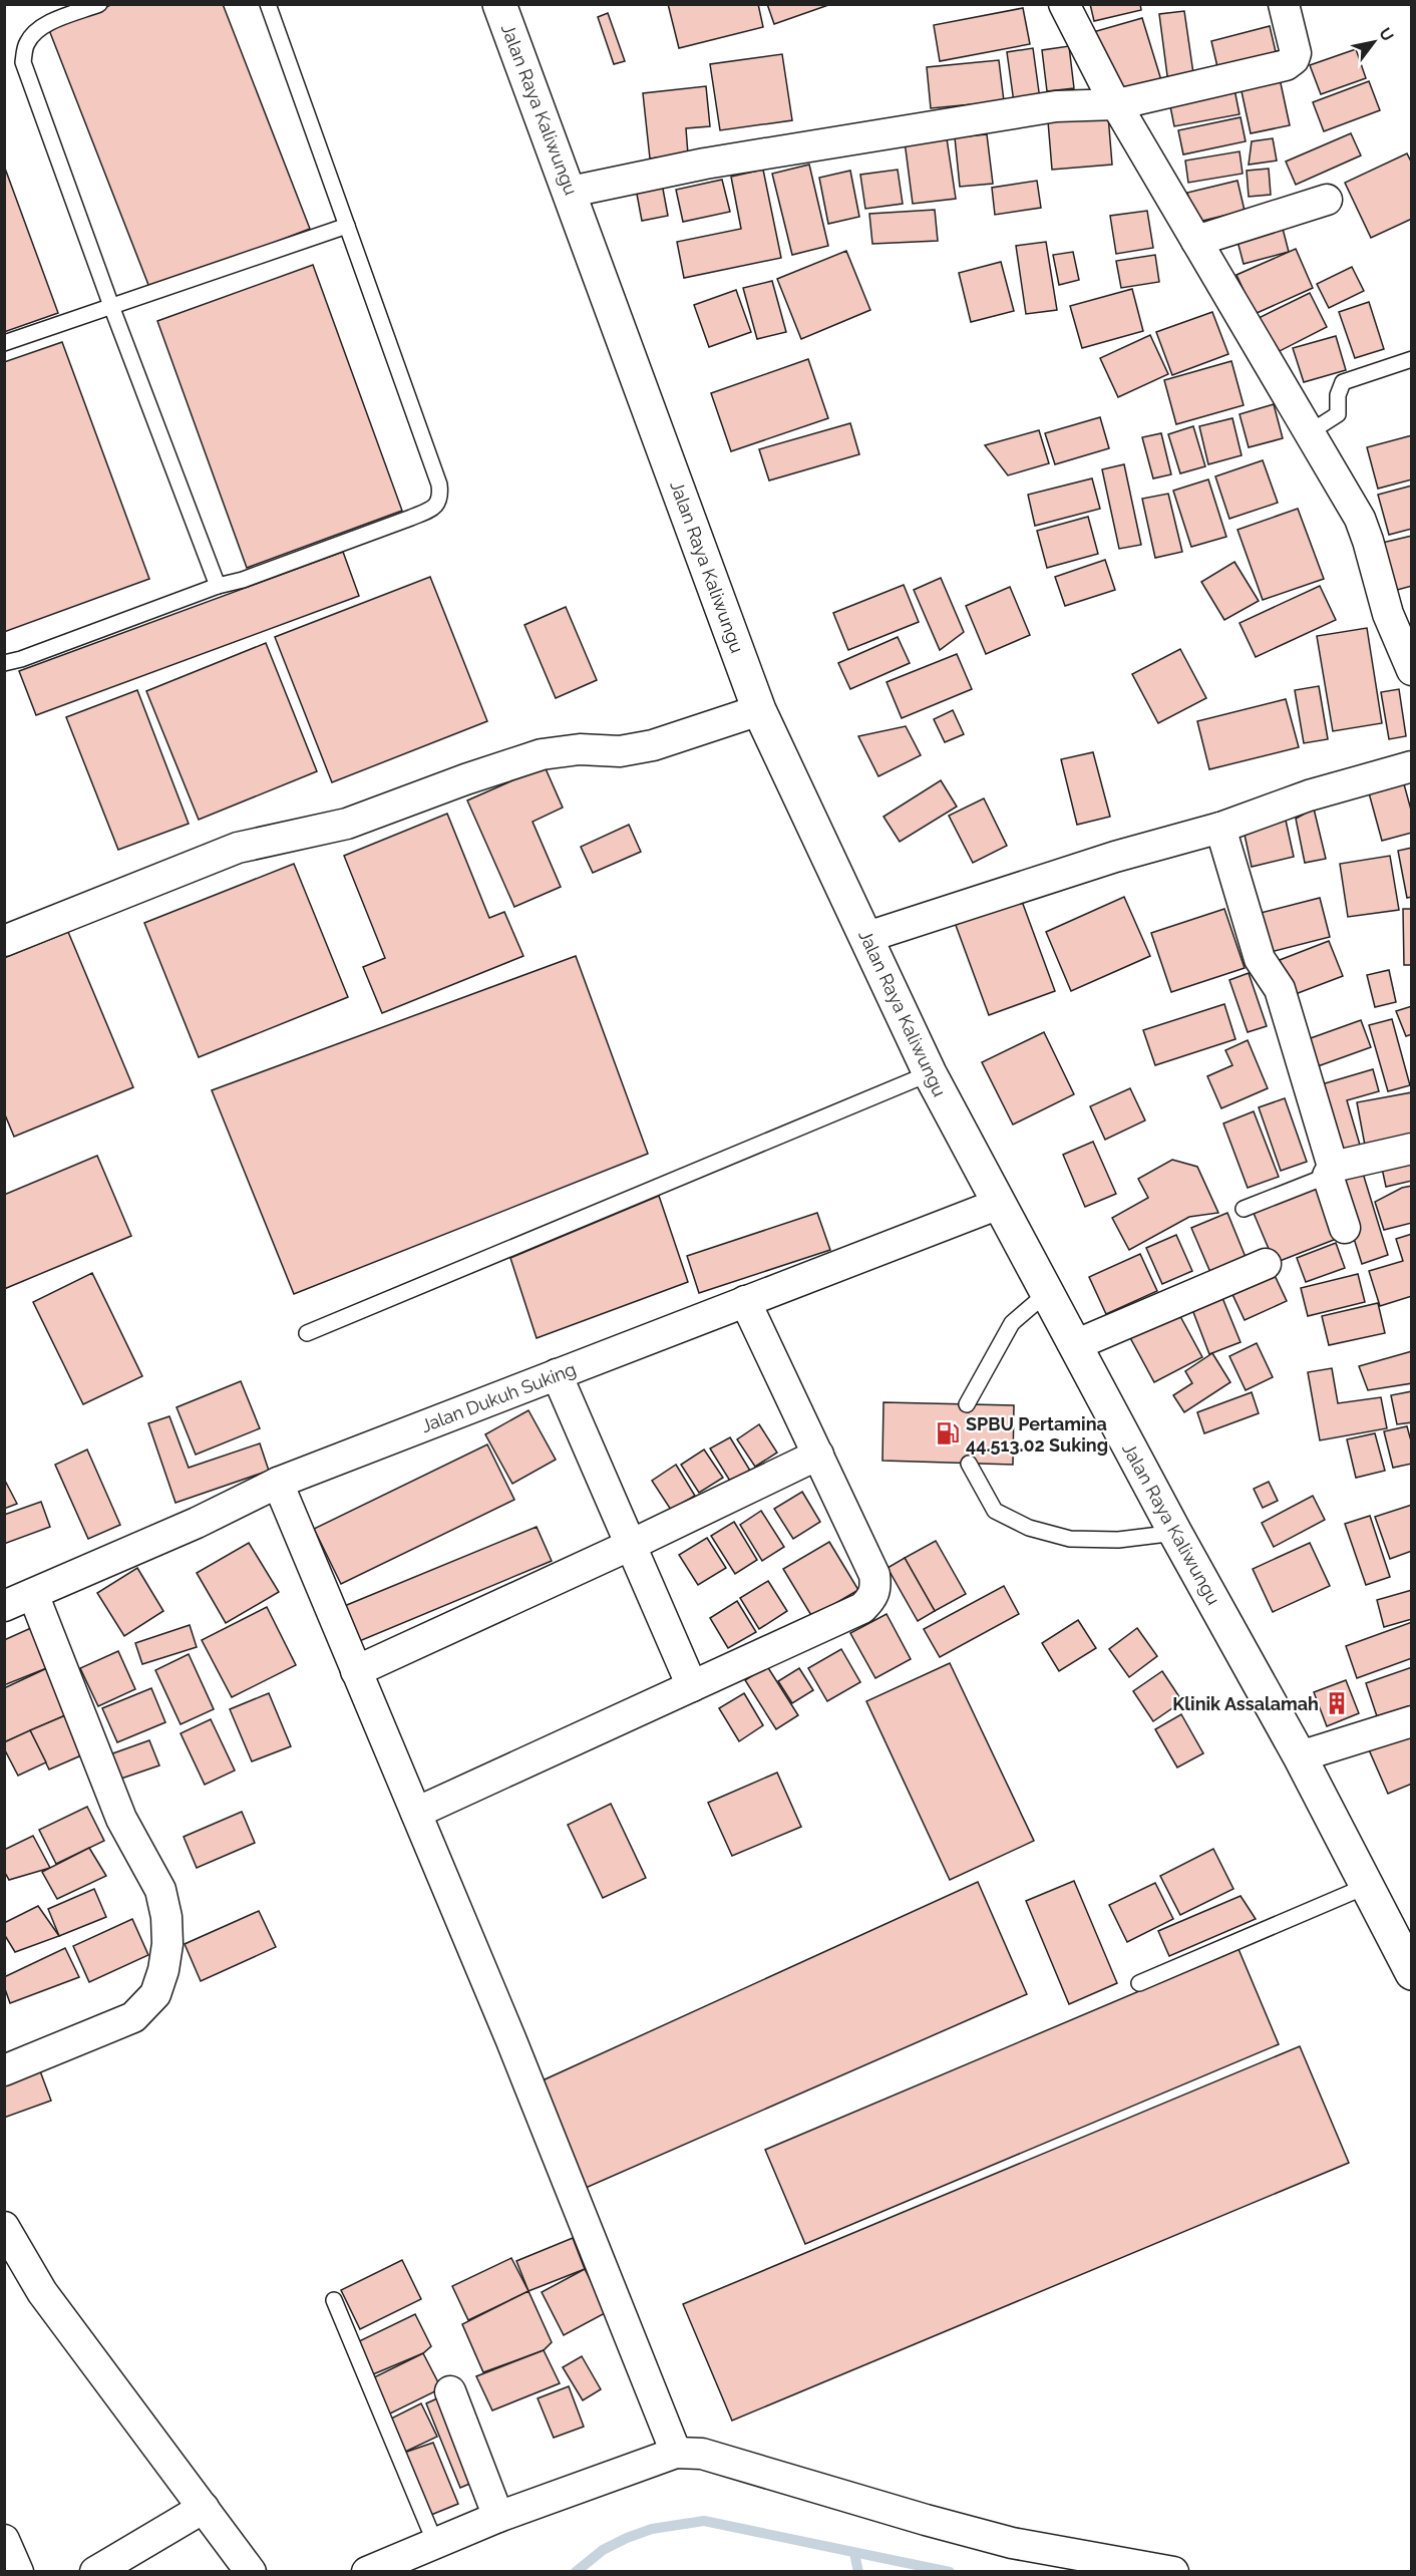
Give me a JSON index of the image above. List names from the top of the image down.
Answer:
{
  "streets": {
    "main road": ["Jalan Raya Kaliwungu"],
    "street": ["Jalan Dukuh Suking"]
  },
  "crossings": [
    ["Jalan Raya Kaliwungu", "Jalan Dukuh Suking"]
  ],
  "places": {
    "fuel station": ["SPBU Pertamina 44.513.02 Suking"],
    "building": ["Klinik Assalamah"]
  },
  "north": "top right"
}
